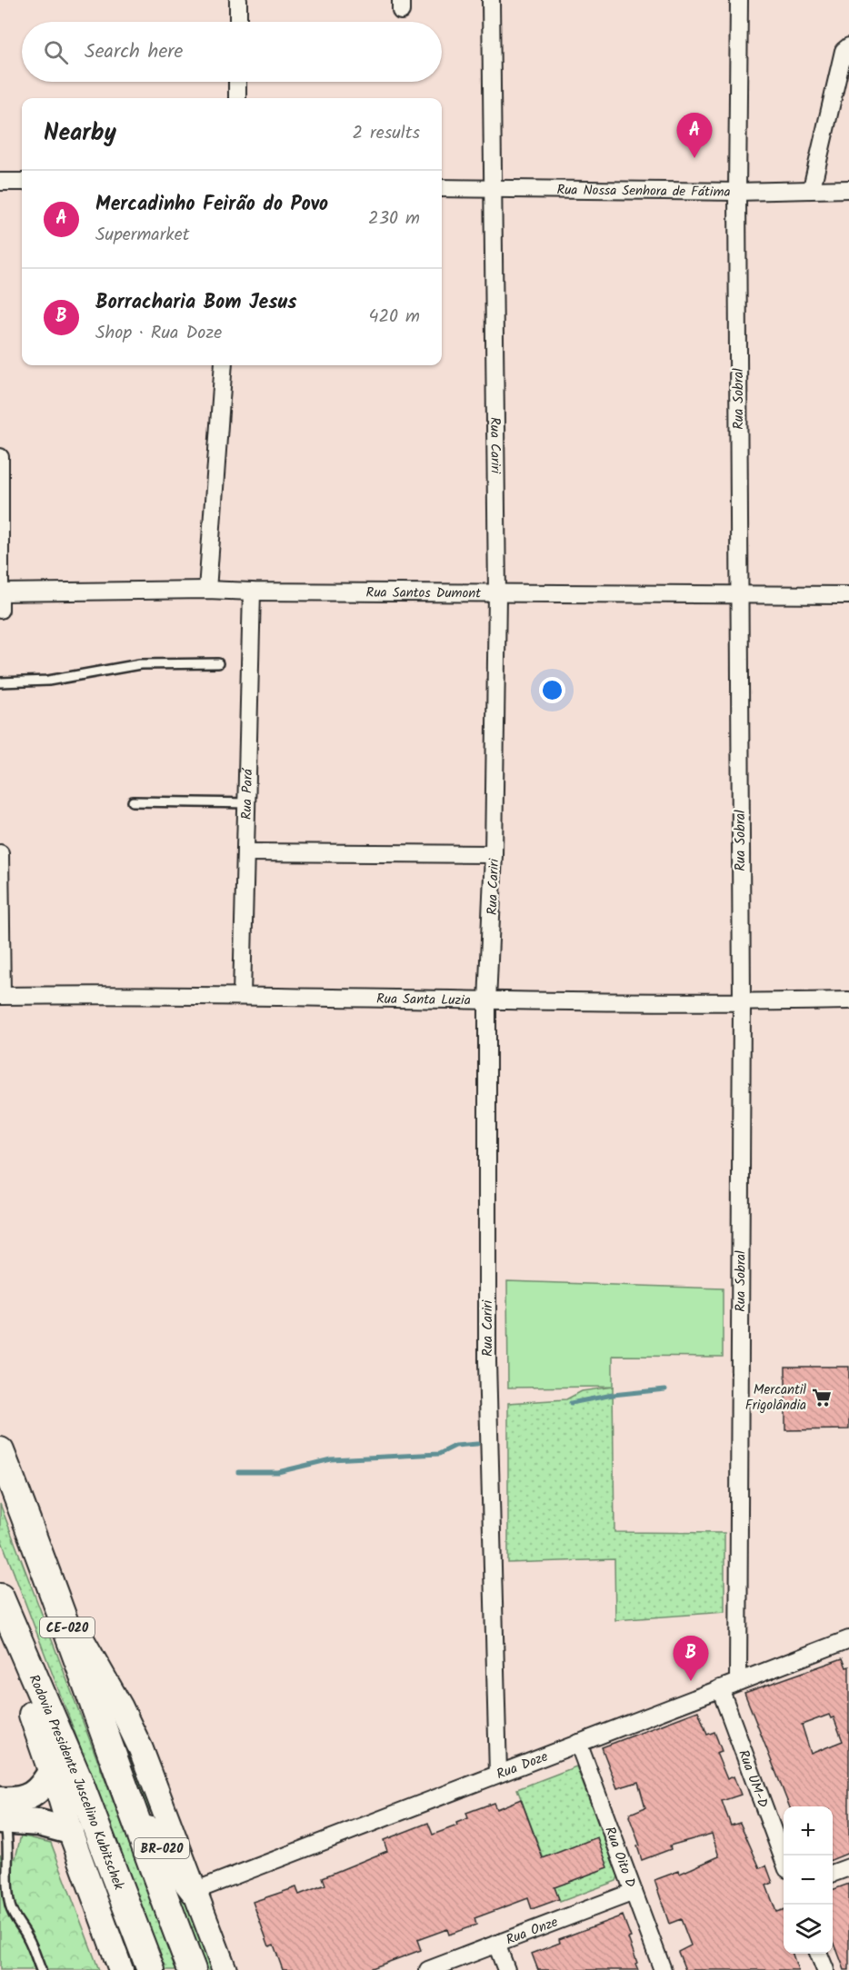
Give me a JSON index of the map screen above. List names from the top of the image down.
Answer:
{
  "streets": {
    "highway": ["CE-020", "Rodovia Presidente Juscelino Kubitschek", "BR-020"],
    "street": [
      "Rua Nossa Senhora de Fátima",
      "Rua Sobral",
      "Rua Cariri",
      "Rua Santos Dumont",
      "Rua Pará",
      "Rua Santa Luzia",
      "Rua Doze",
      "Rua UM-D",
      "Rua Oito D",
      "Rua Onze"
    ]
  },
  "crossings": [
    ["Rua Nossa Senhora de Fátima", "Rua Sobral"],
    ["Rua Nossa Senhora de Fátima", "Rua Cariri"],
    ["Rua Sobral", "Rua Santos Dumont"],
    ["Rua Sobral", "Rua Santa Luzia"],
    ["Rua Sobral", "Rua Doze"],
    ["Rua Cariri", "Rua Santos Dumont"],
    ["Rua Cariri", "Rua Santa Luzia"],
    ["Rua Cariri", "Rua Doze"],
    ["Rua Santos Dumont", "Rua Pará"],
    ["Rua Pará", "Rua Santa Luzia"],
    ["CE-020", "BR-020"],
    ["Rua Doze", "Rua UM-D"],
    ["Rua Doze", "BR-020"],
    ["Rua Doze", "Rua Oito D"],
    ["Rua Oito D", "Rua Onze"]
  ],
  "places": {
    "supermarket": ["Mercantil Frigolândia"]
  },
  "page": {
    "search": "Search here",
    "heading": ["Nearby", "2 results"],
    "pins": ["A", "B"],
    "list": [
      {
        "mark": "A",
        "name": "Mercadinho Feirão do Povo",
        "note": "Supermarket",
        "value": "230 m"
      },
      {
        "mark": "B",
        "name": "Borracharia Bom Jesus",
        "note": "Shop · Rua Doze",
        "value": "420 m"
      }
    ],
    "map_buttons": ["+", "−"]
  }
}
